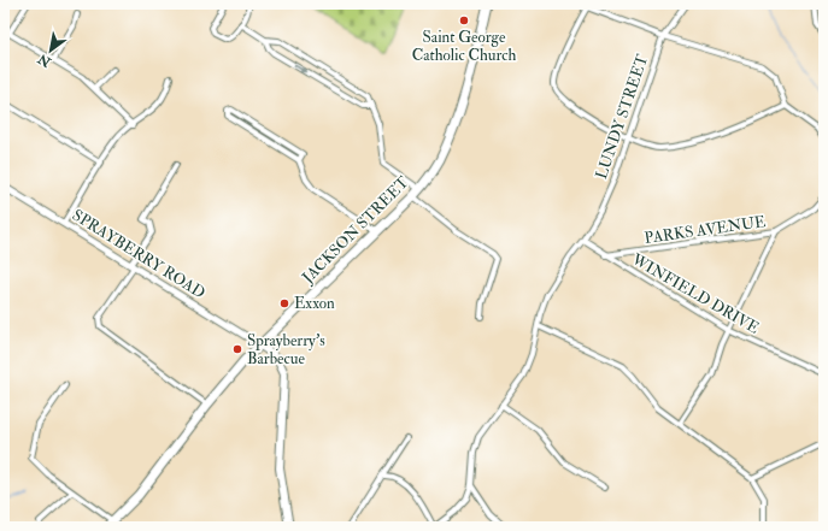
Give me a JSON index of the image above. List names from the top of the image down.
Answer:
{
  "streets": {
    "main road": ["JACKSON STREET"],
    "street": [
      "LUNDY STREET",
      "PARKS AVENUE",
      "SPRAYBERRY ROAD",
      "WINFIELD DRIVE"
    ]
  },
  "crossings": [
    ["LUNDY STREET", "WINFIELD DRIVE"],
    ["JACKSON STREET", "SPRAYBERRY ROAD"],
    ["PARKS AVENUE", "WINFIELD DRIVE"]
  ],
  "places": ["Saint George Catholic Church", "Exxon", "Sprayberry's Barbecue"],
  "north": "bottom left"
}
